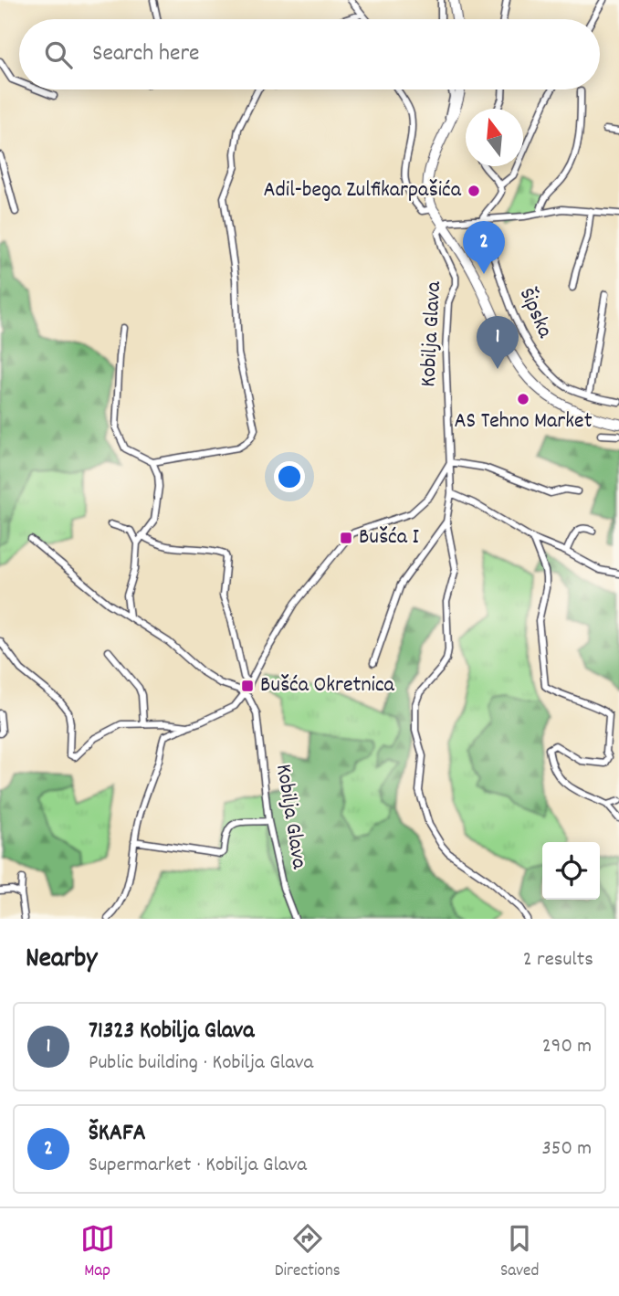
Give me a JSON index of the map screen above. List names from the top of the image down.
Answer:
{
  "streets": {
    "main road": ["Kobilja Glava"],
    "street": ["Šipska"]
  },
  "places": {
    "other": ["Adil-bega Zulfikarpašića", "AS Tehno Market"],
    "transit": ["Bušća I", "Bušća Okretnica"]
  },
  "north": "top",
  "page": {
    "search": "Search here",
    "pins": ["2", "1"],
    "heading": ["Nearby", "2 results"],
    "list": [
      {
        "mark": "1",
        "name": "71323 Kobilja Glava",
        "note": "Public building · Kobilja Glava",
        "value": "290 m"
      },
      {
        "mark": "2",
        "name": "ŠKAFA",
        "note": "Supermarket · Kobilja Glava",
        "value": "350 m"
      }
    ],
    "nav": ["Map", "Directions", "Saved"]
  }
}
